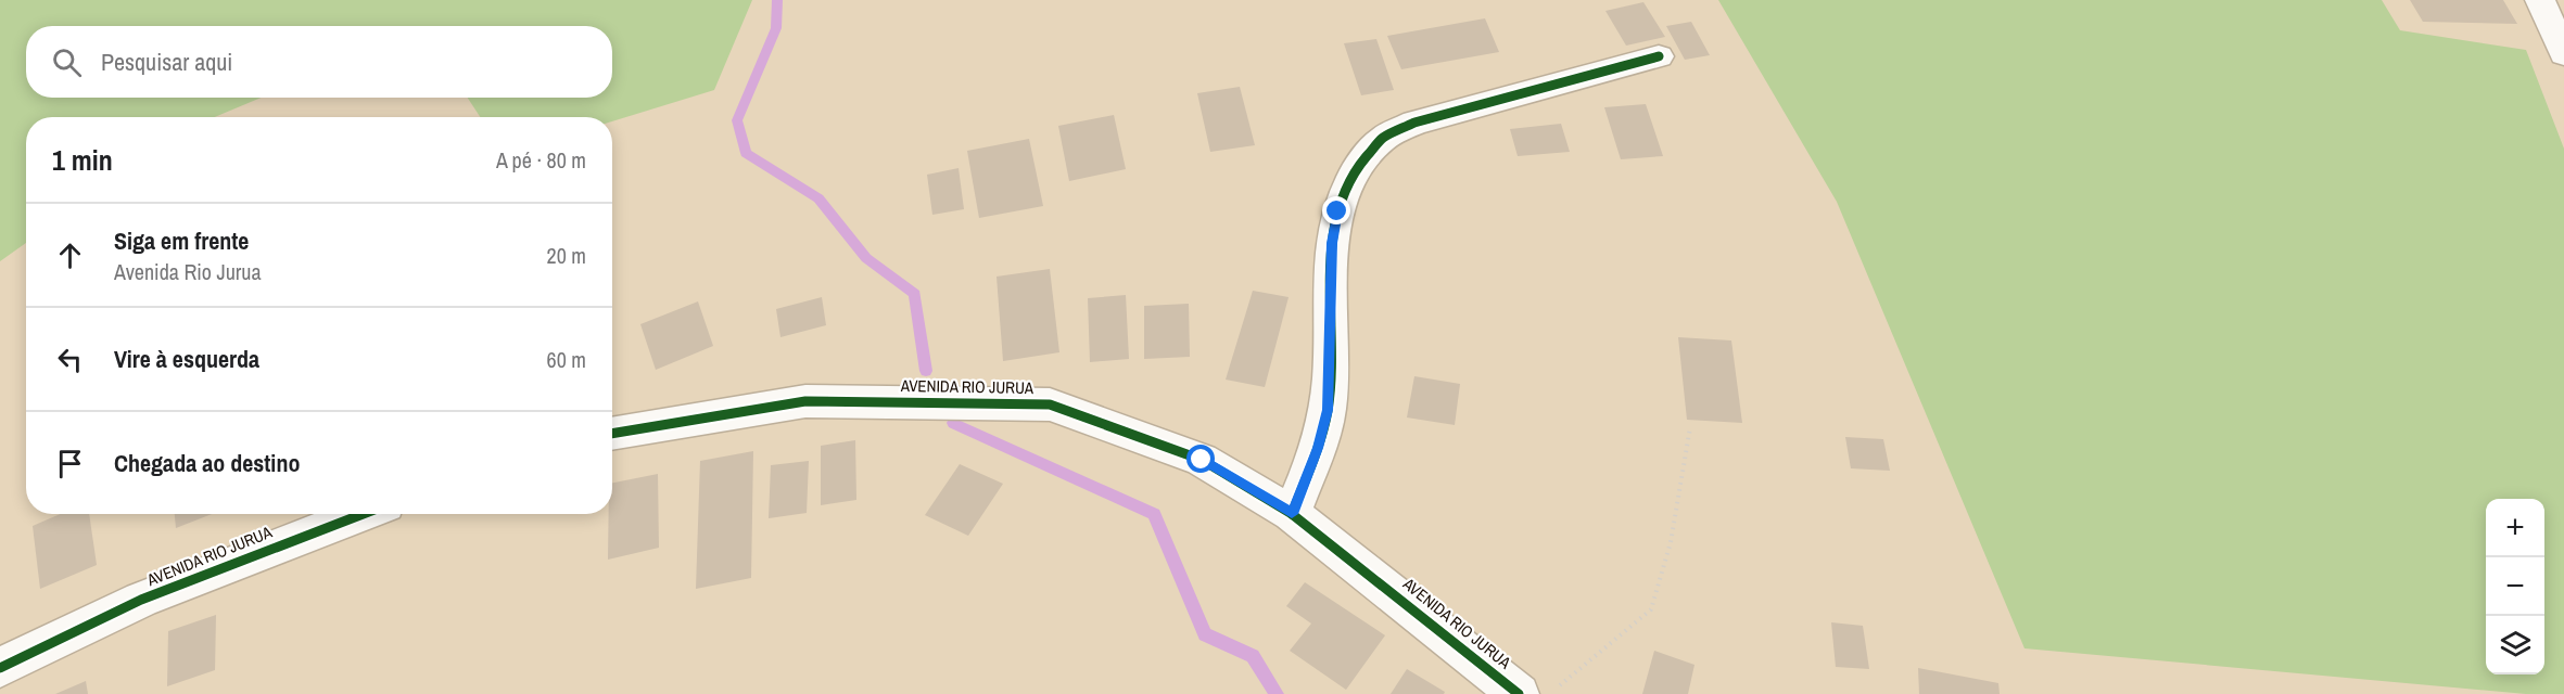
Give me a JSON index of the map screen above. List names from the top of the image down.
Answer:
{
  "streets": {
    "street": ["AVENIDA RIO JURUA"]
  },
  "page": {
    "search": "Pesquisar aqui",
    "heading": ["1 min", "A pé · 80 m"],
    "list": [
      ["Siga em frente", "Avenida Rio Jurua", "20 m"],
      ["Vire à esquerda", "60 m"],
      "Chegada ao destino"
    ],
    "map_buttons": ["+", "−"]
  }
}
